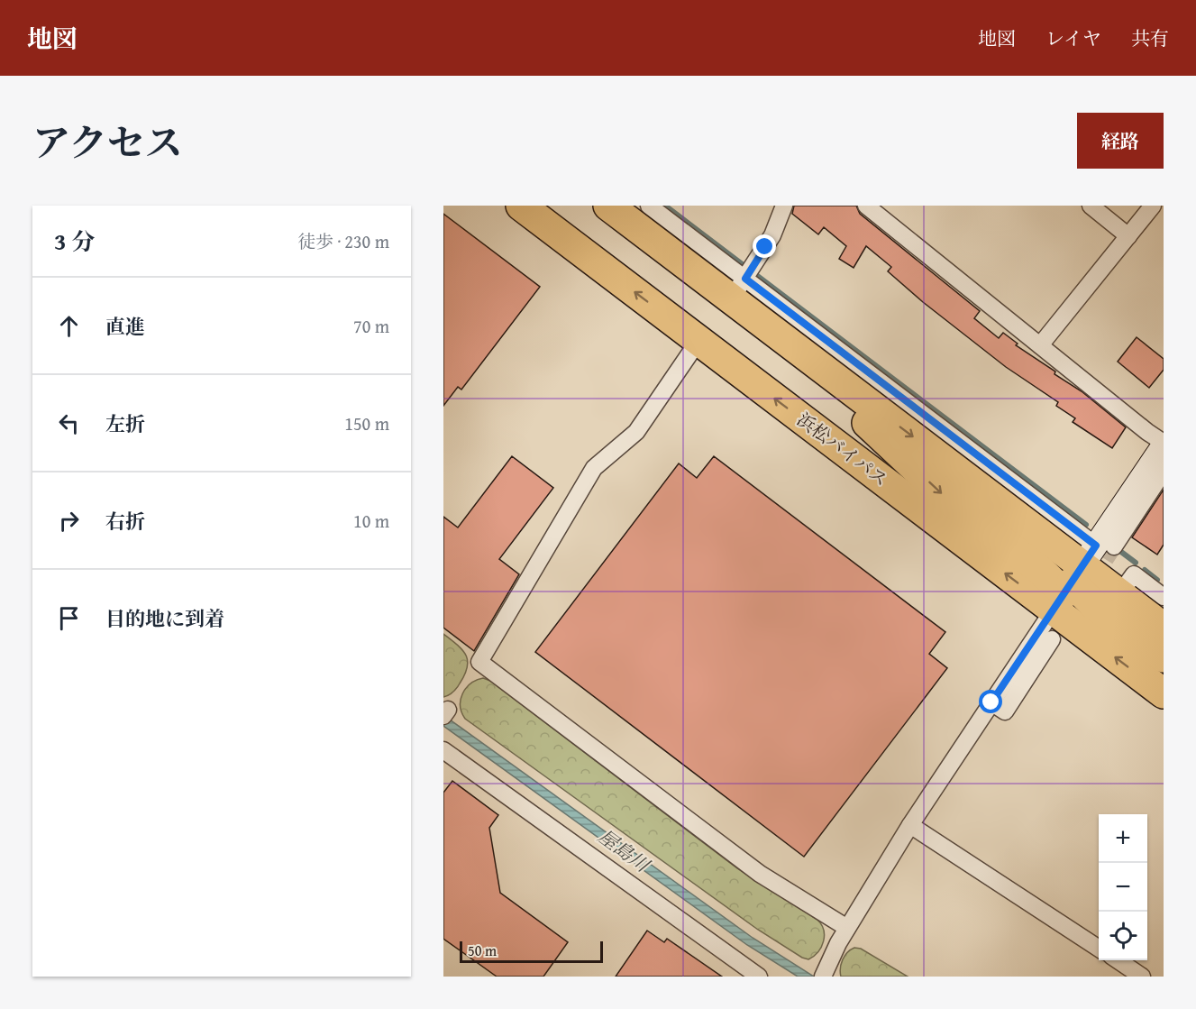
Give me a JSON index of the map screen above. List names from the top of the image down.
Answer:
{
  "streets": {
    "highway": ["浜松バイパス"]
  },
  "water": ["屋島川"],
  "scale_bar": "50 m",
  "page": {
    "header": "地図",
    "nav": ["地図", "レイヤ", "共有"],
    "title": "アクセス",
    "buttons": "経路",
    "heading": ["3 分", "徒歩 · 230 m"],
    "list": [
      ["直進", "70 m"],
      ["左折", "150 m"],
      ["右折", "10 m"],
      "目的地に到着"
    ],
    "map_buttons": ["+", "−"],
    "scale": "50 m"
  }
}
